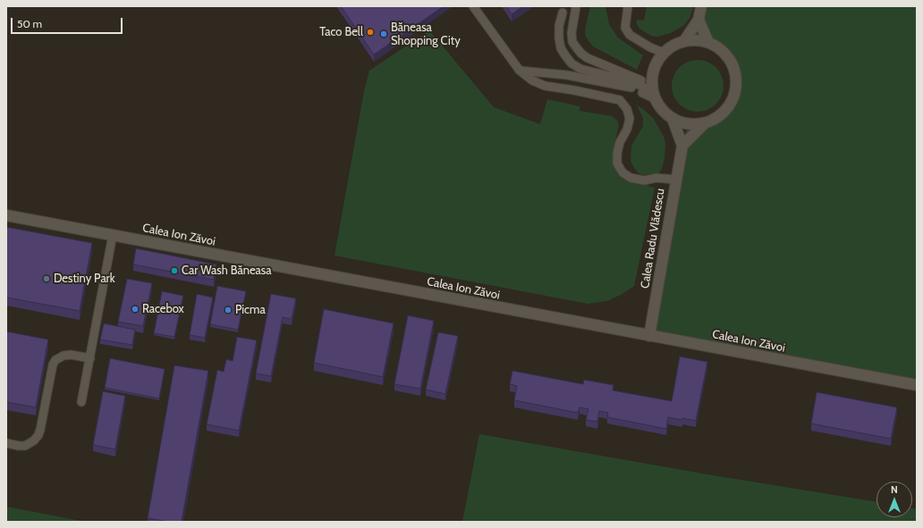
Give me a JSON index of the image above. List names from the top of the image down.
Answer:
{
  "streets": {
    "street": ["Calea Ion Zăvoi", "Calea Radu Vlădescu"]
  },
  "crossings": [
    ["Calea Ion Zăvoi", "Calea Radu Vlădescu"]
  ],
  "places": [
    "Taco Bell",
    "Băneasa Shopping City",
    "Car Wash Băneasa",
    "Destiny Park",
    "Racebox",
    "Picma"
  ],
  "scale_bar": "50 m",
  "north": "top"
}
